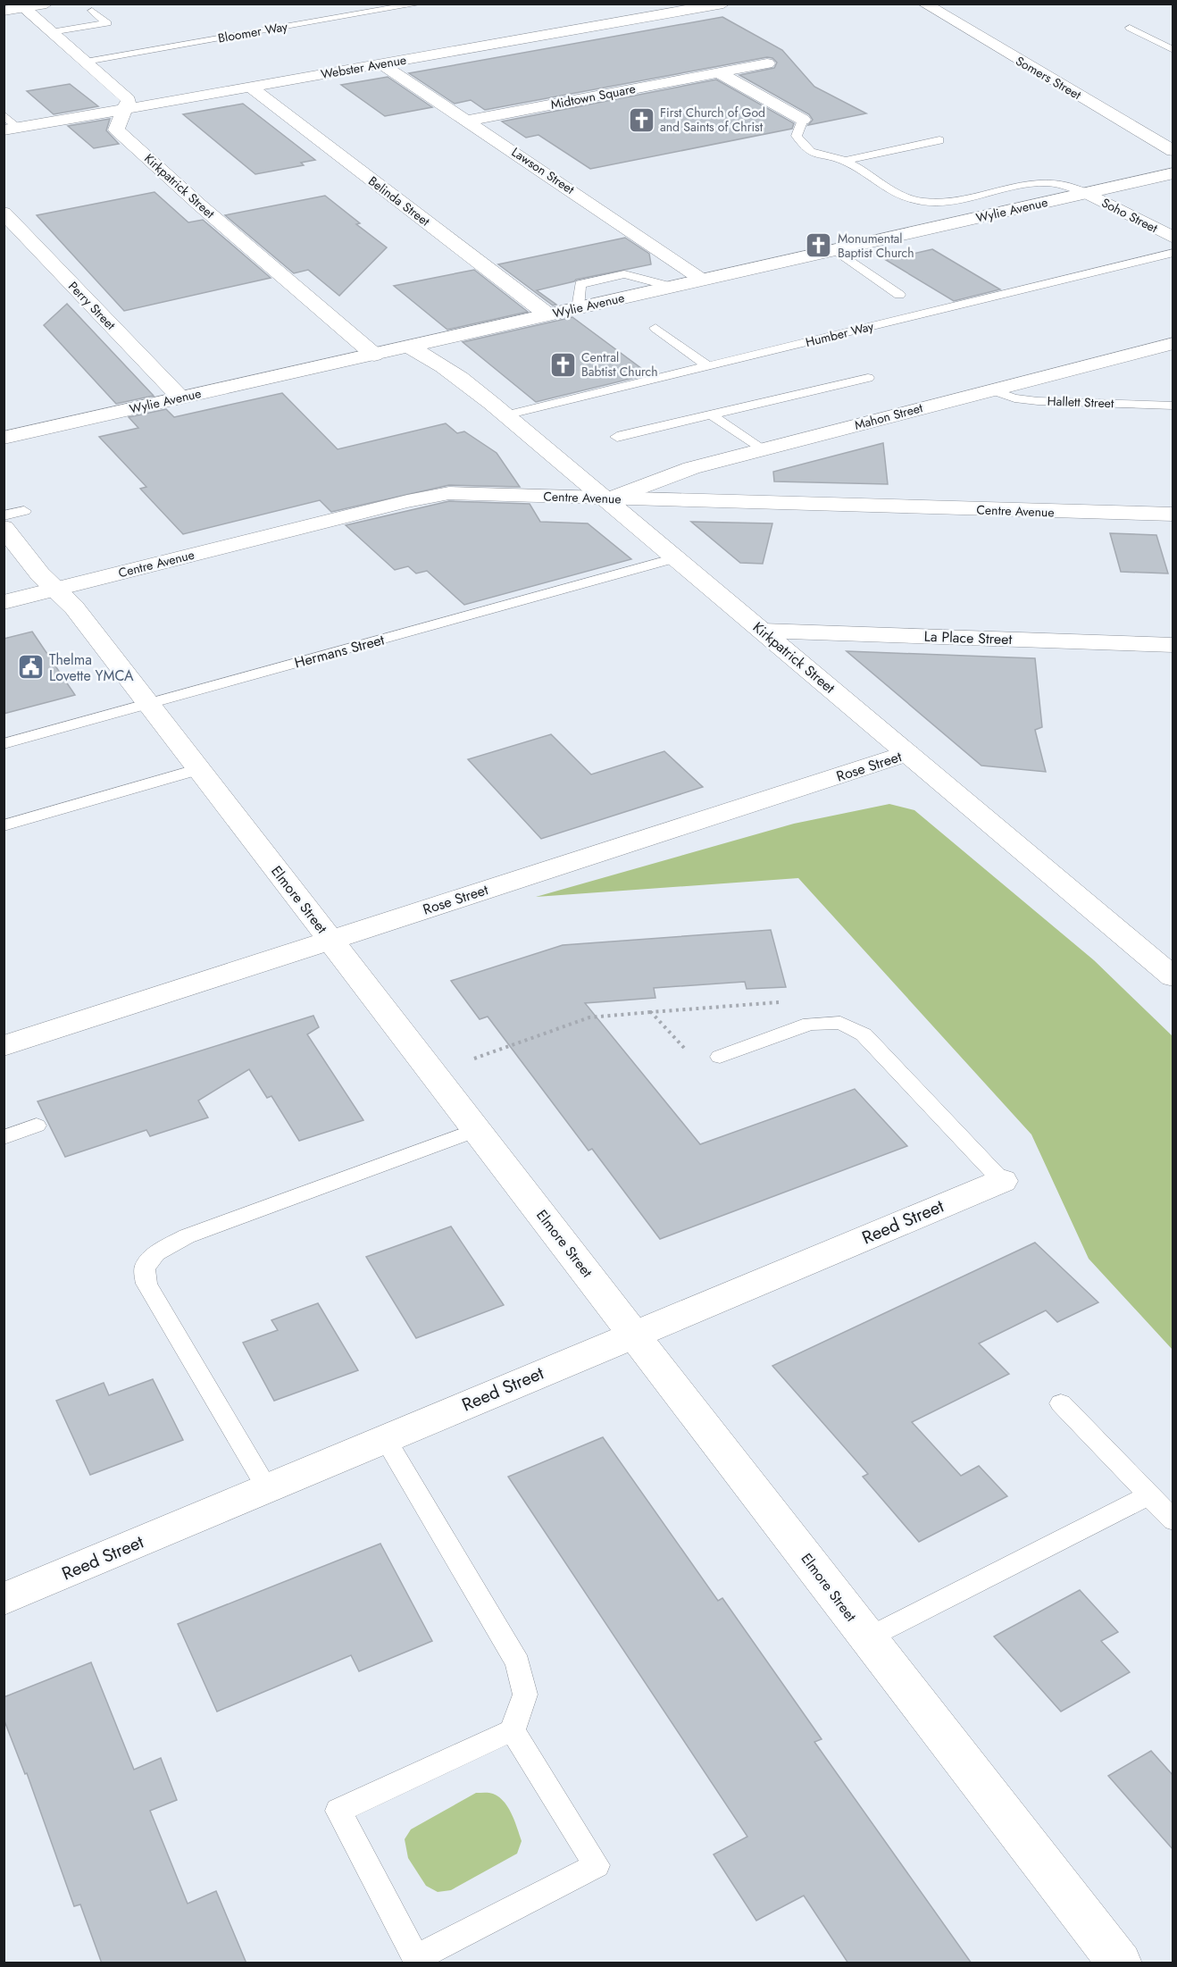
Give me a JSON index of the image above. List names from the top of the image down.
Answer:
{
  "streets": {
    "street": [
      "Webster Avenue",
      "Somers Street",
      "Midtown Square",
      "Lawson Street",
      "Kirkpatrick Street",
      "Belinda Street",
      "Wylie Avenue",
      "Soho Street",
      "Perry Street",
      "Mahon Street",
      "Centre Avenue",
      "La Place Street",
      "Rose Street",
      "Elmore Street",
      "Reed Street"
    ],
    "lane": [
      "Bloomer Way",
      "Humber Way",
      "Hallett Street",
      "Hermans Street"
    ]
  },
  "crossings": [
    ["Bloomer Way", "Kirkpatrick Street"],
    ["Webster Avenue", "Lawson Street"],
    ["Webster Avenue", "Kirkpatrick Street"],
    ["Webster Avenue", "Belinda Street"],
    ["Midtown Square", "Lawson Street"],
    ["Lawson Street", "Wylie Avenue"],
    ["Kirkpatrick Street", "Wylie Avenue"],
    ["Kirkpatrick Street", "Humber Way"],
    ["Kirkpatrick Street", "Mahon Street"],
    ["Kirkpatrick Street", "Centre Avenue"],
    ["Kirkpatrick Street", "La Place Street"],
    ["Kirkpatrick Street", "Hermans Street"],
    ["Kirkpatrick Street", "Rose Street"],
    ["Belinda Street", "Wylie Avenue"],
    ["Wylie Avenue", "Soho Street"],
    ["Wylie Avenue", "Perry Street"],
    ["Hallett Street", "Mahon Street"],
    ["Mahon Street", "Centre Avenue"],
    ["Centre Avenue", "Elmore Street"],
    ["Hermans Street", "Elmore Street"],
    ["Rose Street", "Elmore Street"],
    ["Elmore Street", "Reed Street"]
  ],
  "places": {
    "church": ["First Church of God and Saints of Christ", "Monumental Baptist Church", "Central Babtist Church"],
    "public building": ["Thelma Lovette YMCA"]
  }
}
